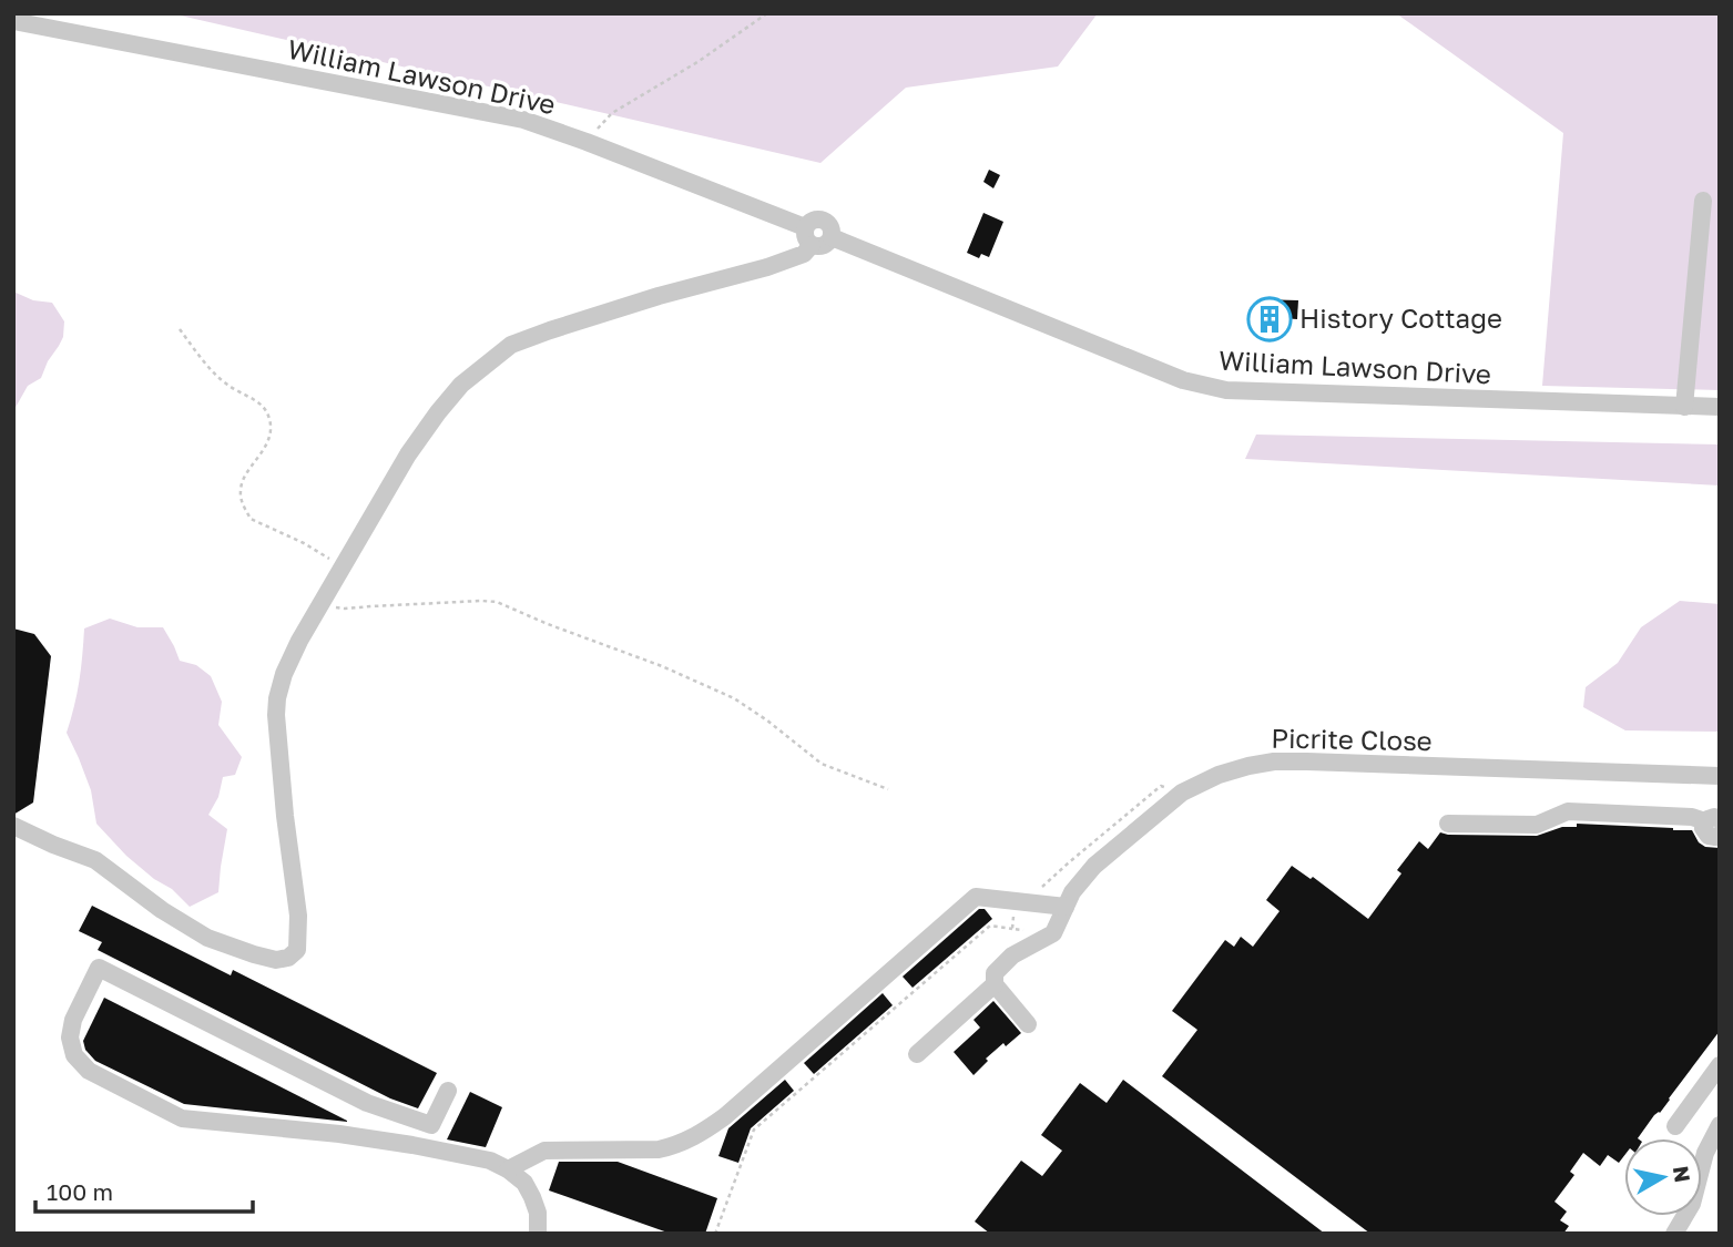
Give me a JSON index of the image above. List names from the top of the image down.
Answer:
{
  "streets": {
    "street": ["William Lawson Drive", "Picrite Close"]
  },
  "places": {
    "building": ["History Cottage"]
  },
  "scale_bar": "100 m",
  "north": "right"
}
